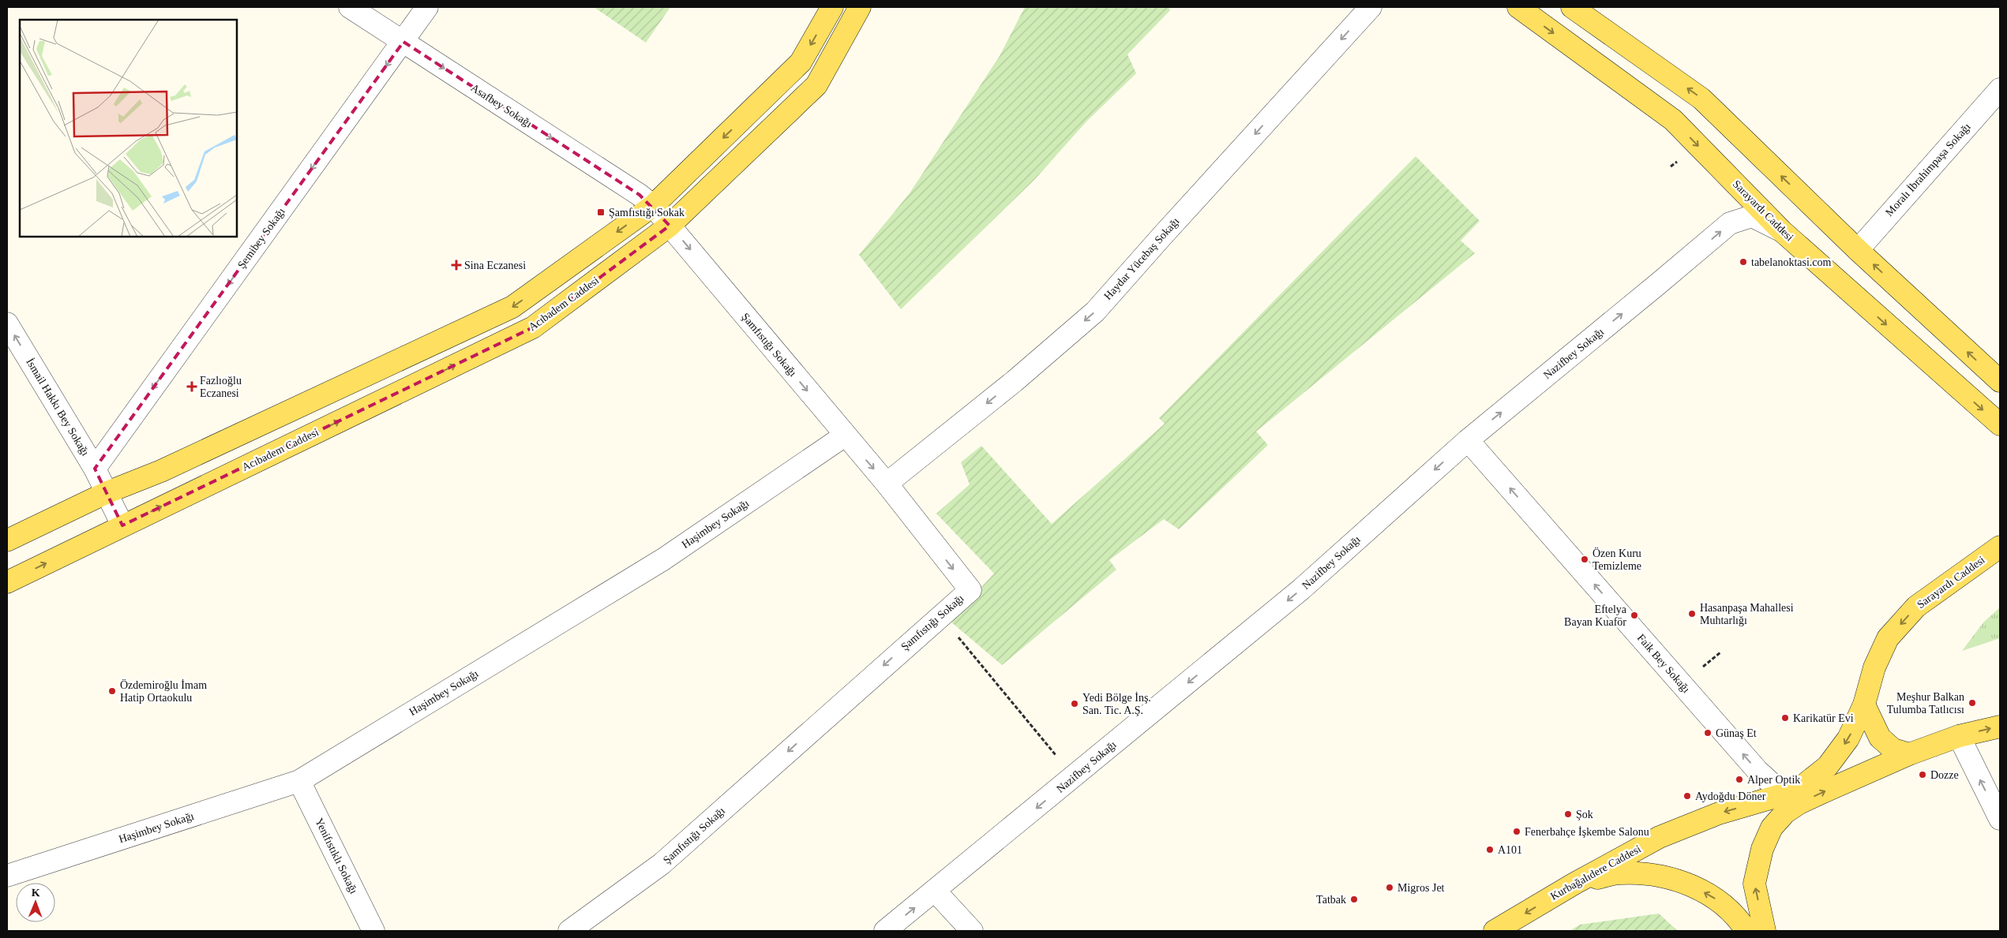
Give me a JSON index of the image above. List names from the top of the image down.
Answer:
{
  "streets": {
    "main road": ["Sarayardı Caddesi", "Acıbadem Caddesi", "Kurbağalıdere Caddesi"],
    "street": [
      "Asafbey Sokağı",
      "Moralı İbrahimpaşa Sokağı",
      "Şemibey Sokağı",
      "Haydar Yücebaş Sokağı",
      "Şamfıstığı Sokağı",
      "Nazifbey Sokağı",
      "İsmail Hakkı Bey Sokağı",
      "Haşimbey Sokağı",
      "Faik Bey Sokağı",
      "Yenifıstıklı Sokağı"
    ]
  },
  "crossings": [
    ["Asafbey Sokağı", "Şemibey Sokağı"],
    ["Asafbey Sokağı", "Şamfıstığı Sokağı"],
    ["Sarayardı Caddesi", "Nazifbey Sokağı"],
    ["Sarayardı Caddesi", "Kurbağalıdere Caddesi"],
    ["Şemibey Sokağı", "İsmail Hakkı Bey Sokağı"],
    ["Haydar Yücebaş Sokağı", "Şamfıstığı Sokağı"],
    ["Acıbadem Caddesi", "Şamfıstığı Sokağı"],
    ["Şamfıstığı Sokağı", "Haşimbey Sokağı"],
    ["Nazifbey Sokağı", "Faik Bey Sokağı"],
    ["Haşimbey Sokağı", "Yenifıstıklı Sokağı"],
    ["Faik Bey Sokağı", "Kurbağalıdere Caddesi"]
  ],
  "one_way": [
    "Asafbey Sokağı",
    "Şemibey Sokağı",
    "Haydar Yücebaş Sokağı",
    "İsmail Hakkı Bey Sokağı",
    "Faik Bey Sokağı",
    "Kurbağalıdere Caddesi"
  ],
  "places": {
    "transit": ["Şamfıstığı Sokak"],
    "other": [
      "tabelanoktasi.com",
      "Özen Kuru Temizleme",
      "Hasanpaşa Mahallesi Muhtarlığı",
      "Eftelya Bayan Kuaför",
      "Özdemiroğlu İmam Hatip Ortaokulu",
      "Meşhur Balkan Tulumba Tatlıcısı",
      "Yedi Bölge İnş. San. Tic. A.Ş.",
      "Karikatür Evi",
      "Günaş Et",
      "Dozze",
      "Alper Optik",
      "Aydoğdu Döner",
      "Şok",
      "Fenerbahçe İşkembe Salonu",
      "A101",
      "Migros Jet",
      "Tatbak"
    ],
    "health": ["Sina Eczanesi", "Fazlıoğlu Eczanesi"]
  },
  "north": "top"
}
